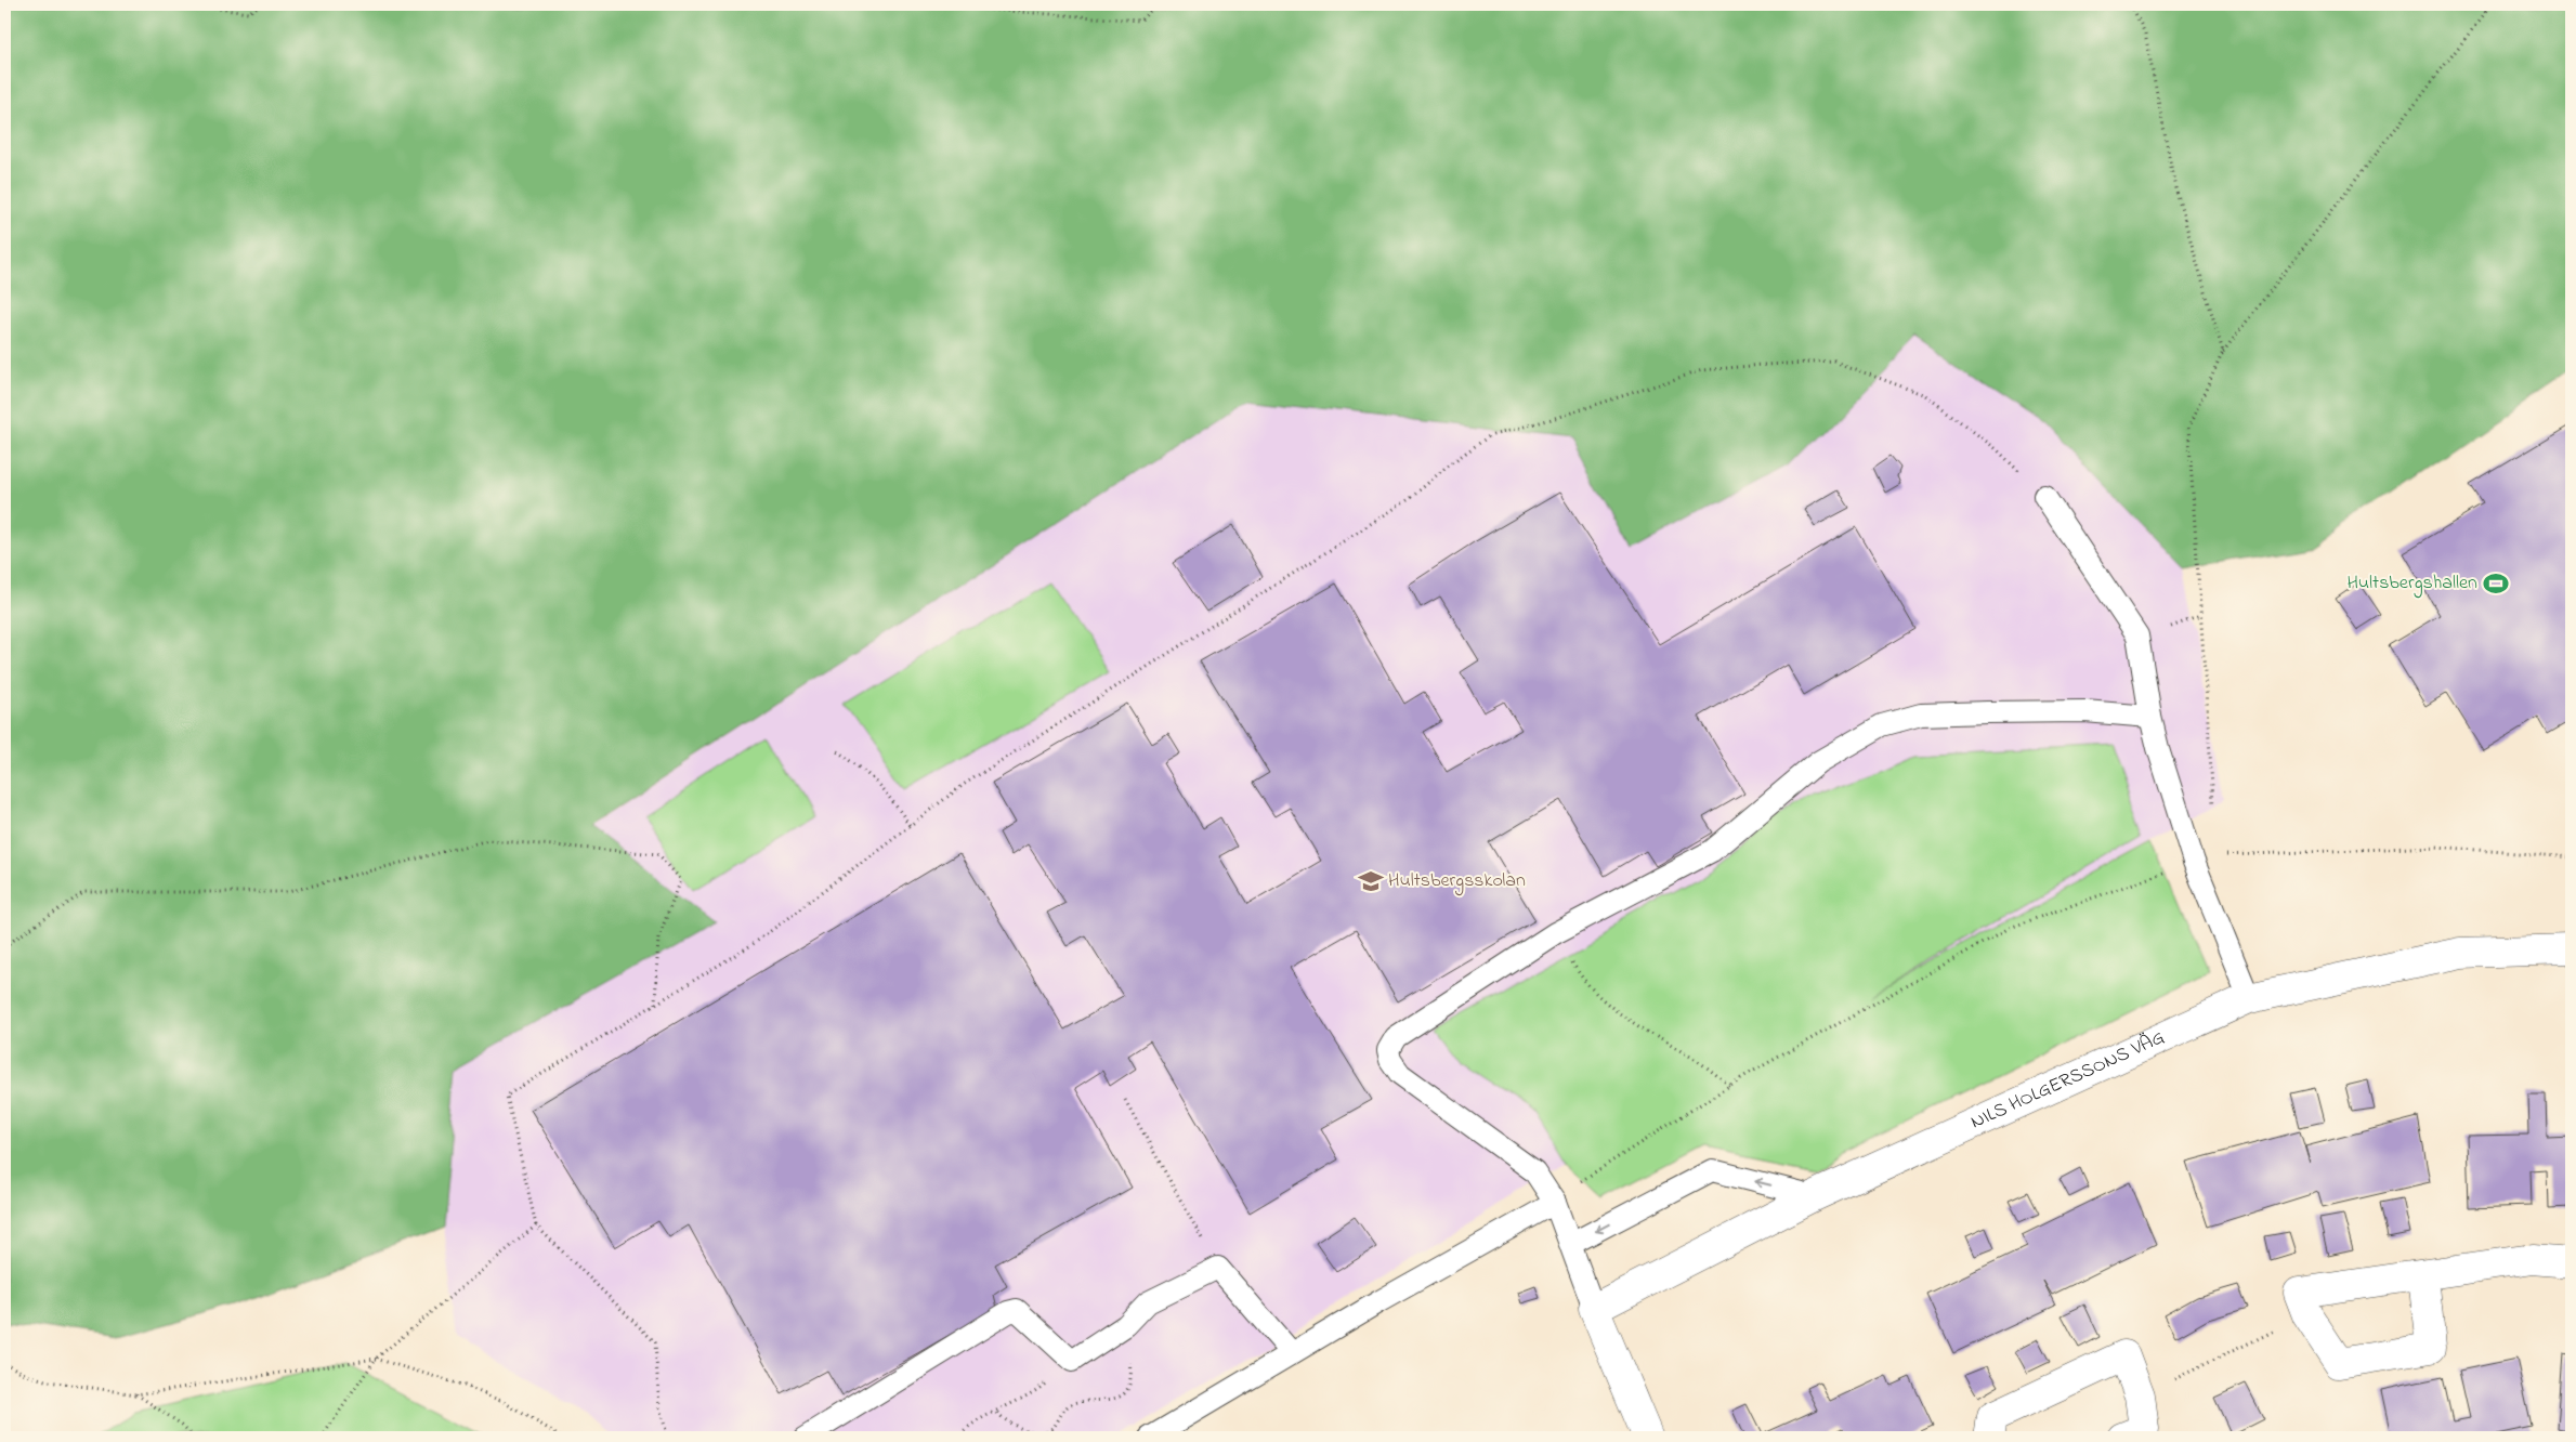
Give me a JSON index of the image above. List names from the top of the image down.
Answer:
{
  "streets": {
    "street": ["NILS HOLGERSSONS VÄG"]
  },
  "places": {
    "sports": ["Hultsbergshallen"],
    "school or university": ["Hultsbergsskolan"]
  }
}
